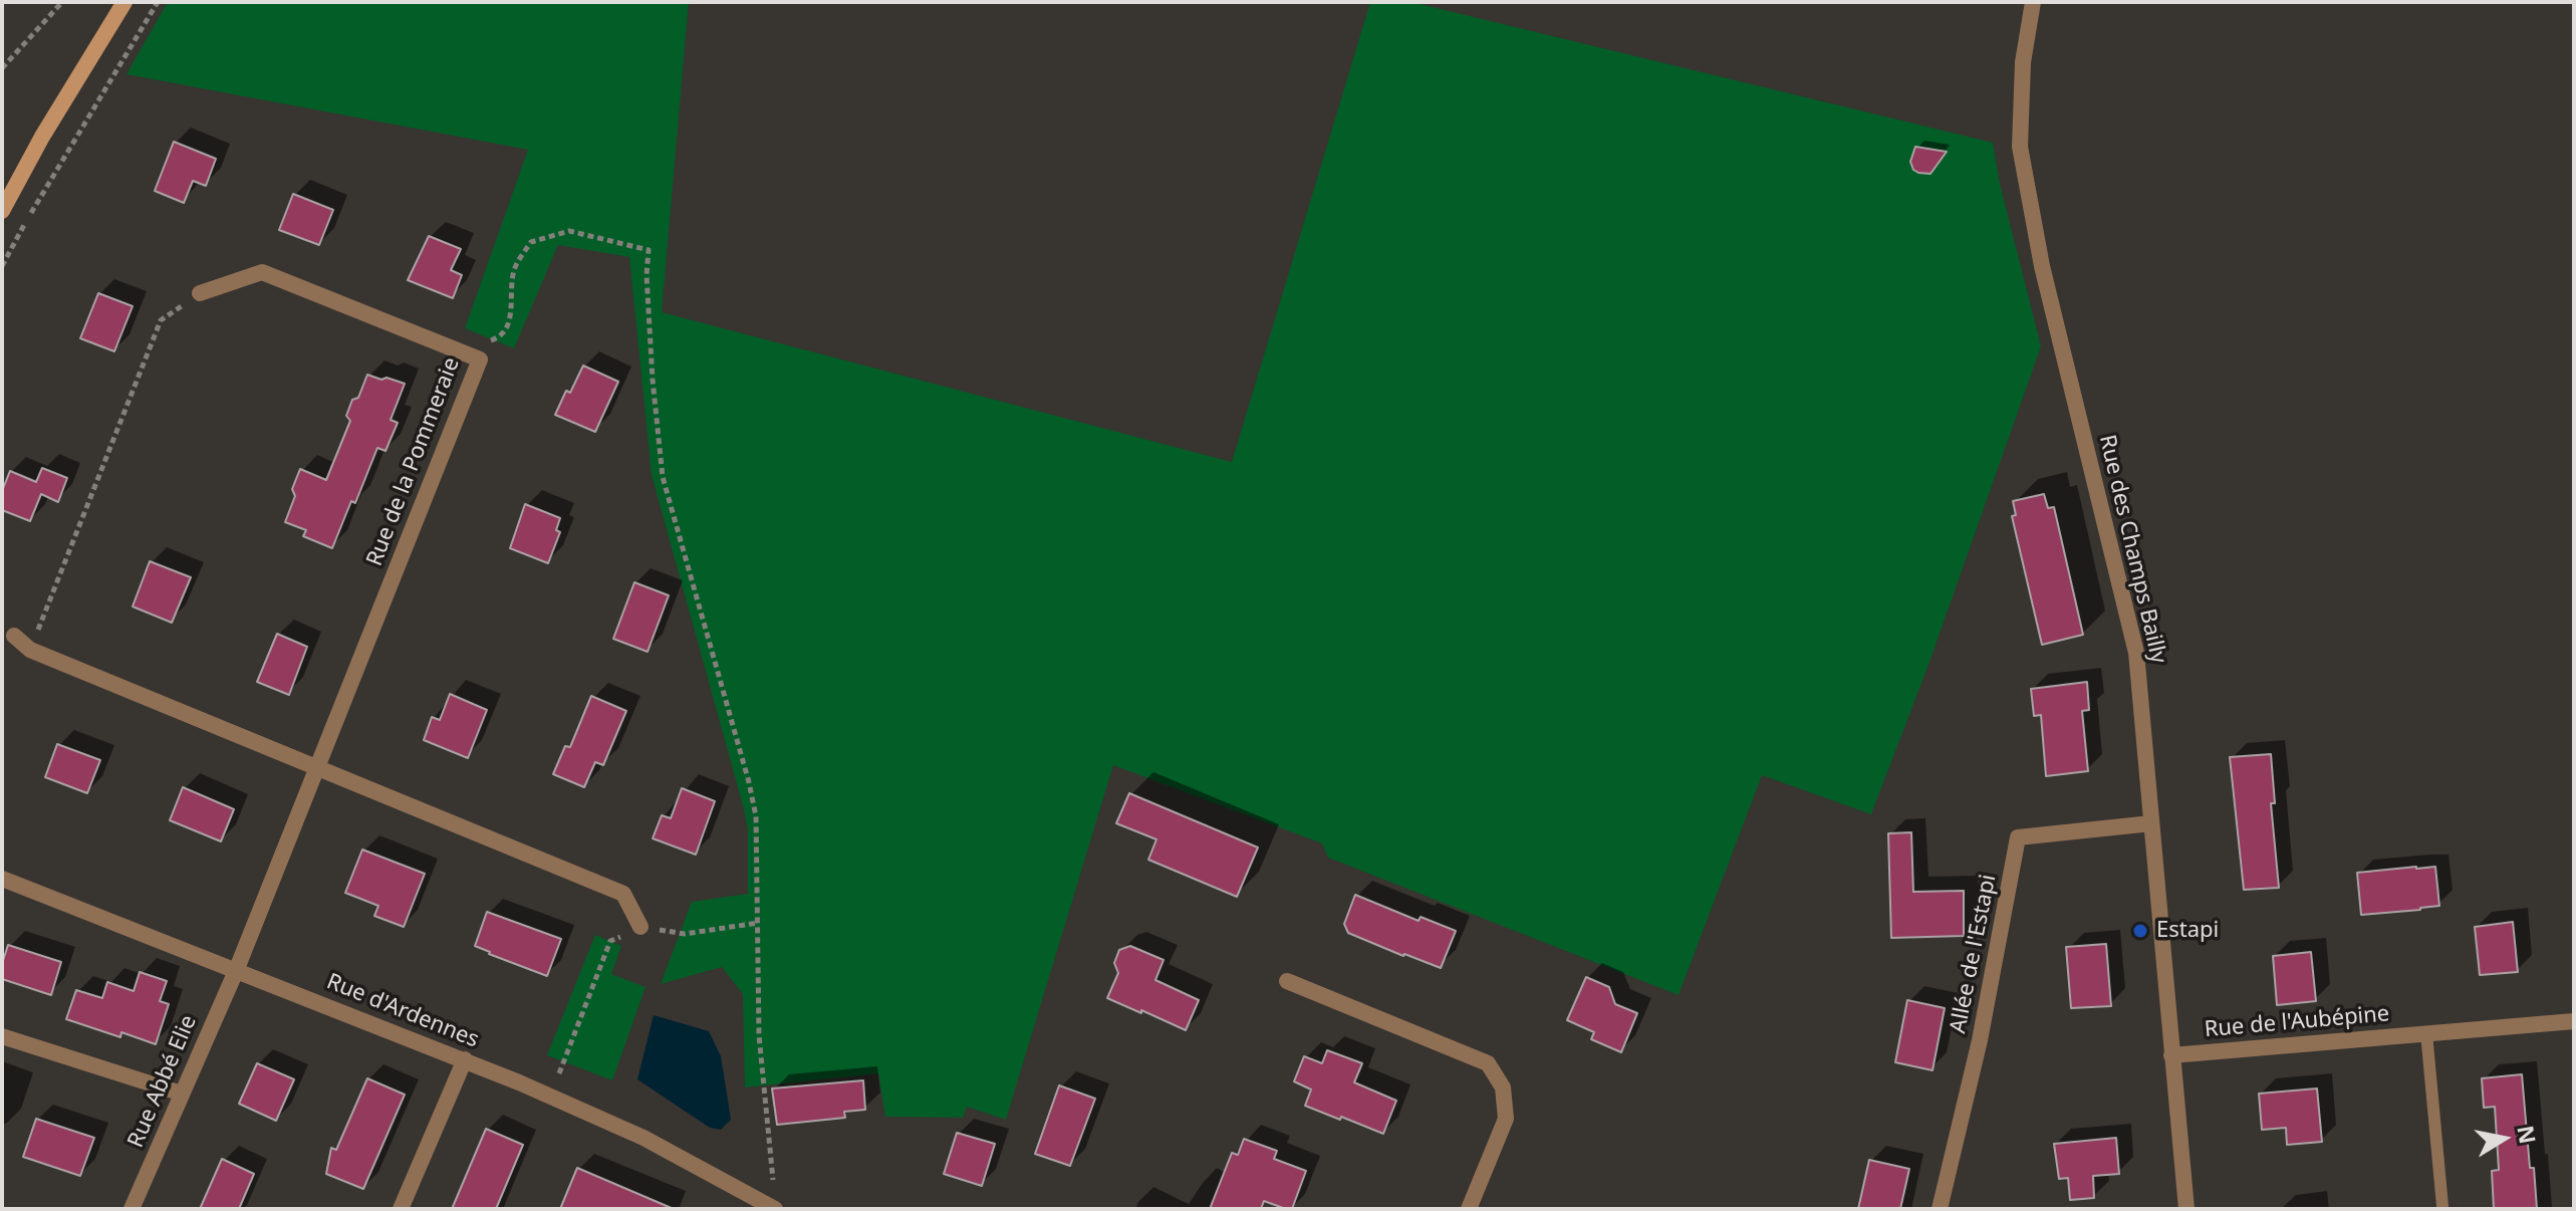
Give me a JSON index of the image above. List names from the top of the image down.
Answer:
{
  "streets": {
    "street": [
      "Rue de la Pommeraie",
      "Rue des Champs Bailly",
      "Allée de l'Estapi",
      "Rue d'Ardennes",
      "Rue de l'Aubépine",
      "Rue Abbé Elie"
    ]
  },
  "crossings": [
    ["Rue de la Pommeraie", "Rue d'Ardennes"],
    ["Rue de la Pommeraie", "Rue Abbé Elie"],
    ["Rue des Champs Bailly", "Allée de l'Estapi"],
    ["Rue des Champs Bailly", "Rue de l'Aubépine"],
    ["Rue d'Ardennes", "Rue Abbé Elie"]
  ],
  "places": ["Estapi"],
  "north": "right"
}
